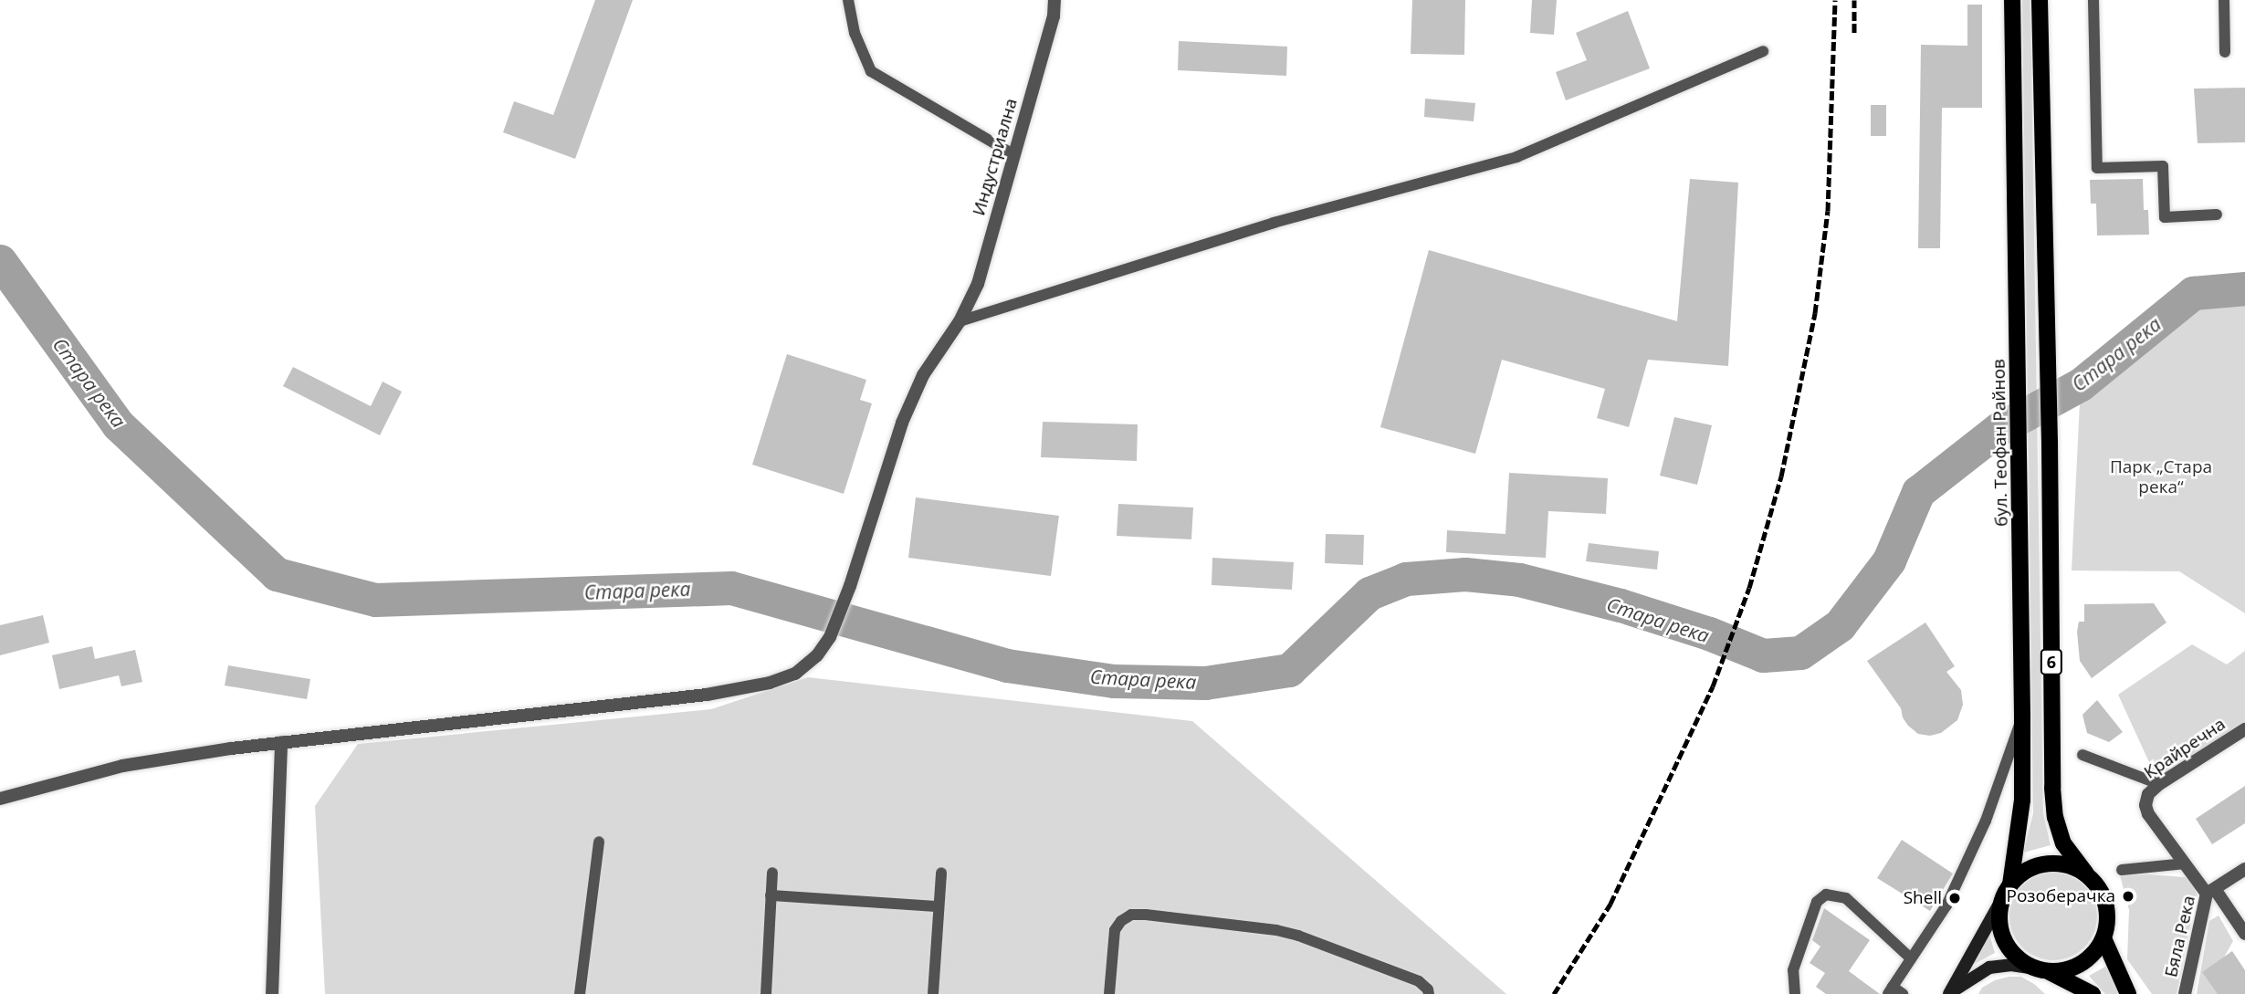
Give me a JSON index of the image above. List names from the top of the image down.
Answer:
{
  "streets": {
    "main road": ["бул. Теофан Райнов", "6"],
    "street": ["Индустриална", "Крайречна", "Бяла Река"]
  },
  "crossings": [
    ["бул. Теофан Райнов", "6"],
    ["Крайречна", "Бяла Река"]
  ],
  "water": ["Стара река"],
  "parks": ["Парк „Стара река“"],
  "places": ["Розоберачка", "Shell"]
}
